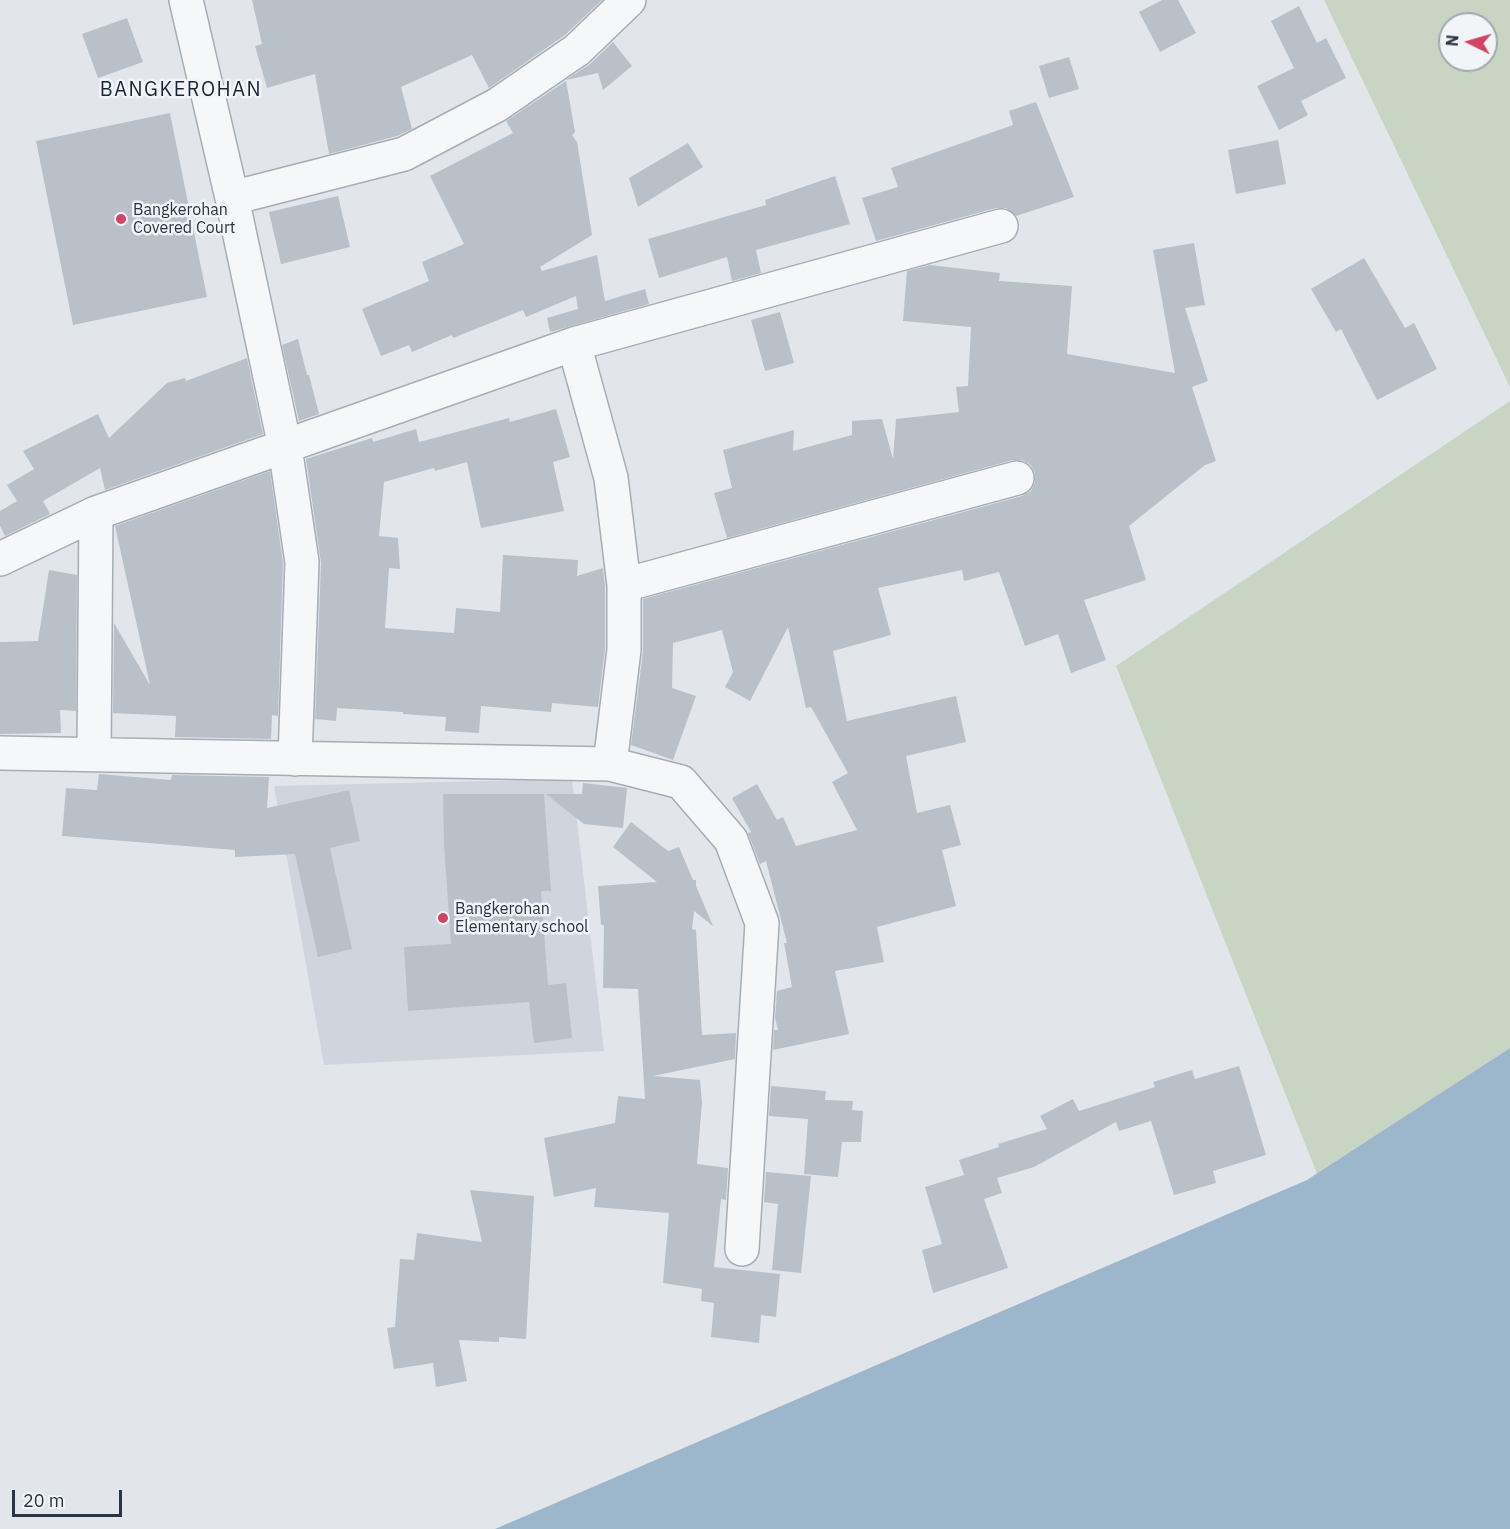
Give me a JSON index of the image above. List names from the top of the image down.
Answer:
{
  "districts": ["BANGKEROHAN"],
  "places": ["Bangkerohan Covered Court", "Bangkerohan Elementary school"],
  "scale_bar": "20 m",
  "north": "left"
}
